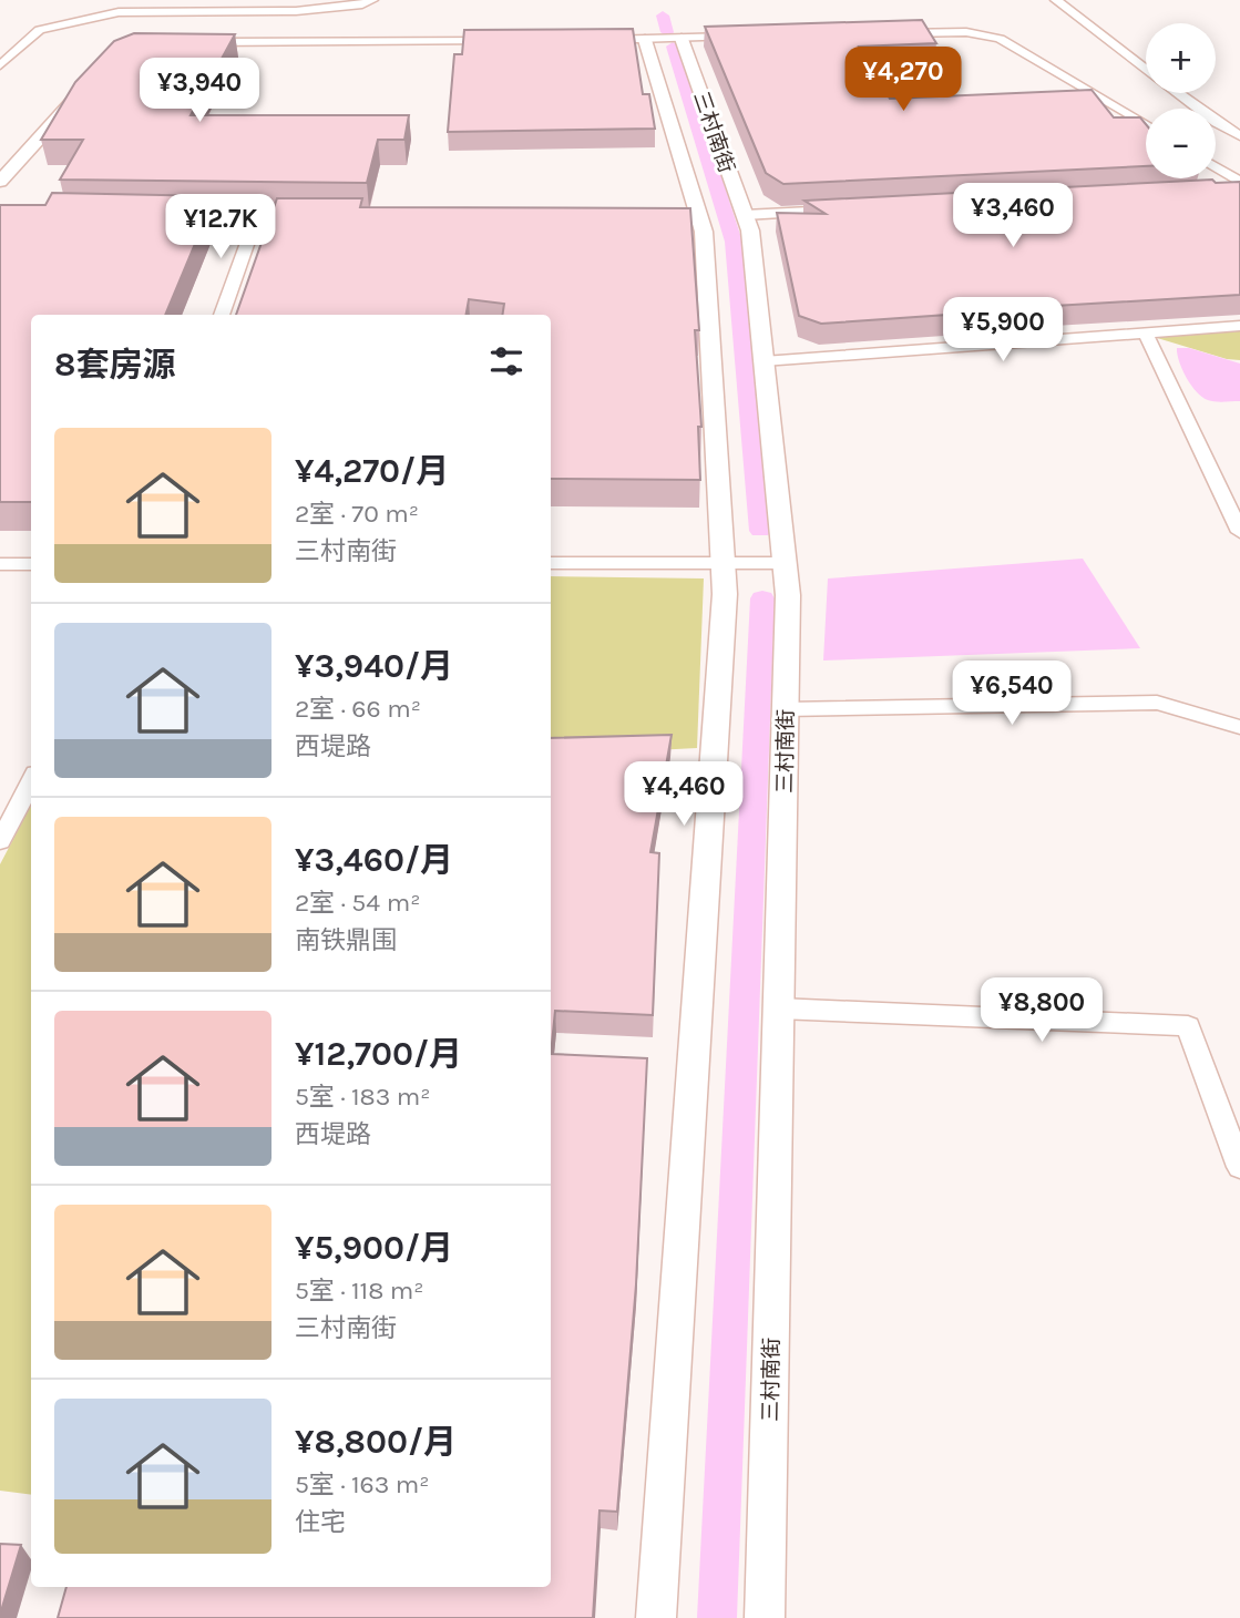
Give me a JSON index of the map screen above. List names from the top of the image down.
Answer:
{
  "streets": {
    "street": ["三村南街"]
  },
  "page": {
    "map_buttons": ["+", "−"],
    "price": [
      "¥4,270",
      "¥3,940",
      "¥3,460",
      "¥12.7K",
      "¥5,900",
      "¥6,540",
      "¥4,460",
      "¥8,800"
    ],
    "heading": "8套房源",
    "list": [
      {
        "name": "¥4,270/月",
        "note": "2室 · 70 m² · 三村南街"
      },
      {
        "name": "¥3,940/月",
        "note": "2室 · 66 m² · 西堤路"
      },
      {
        "name": "¥3,460/月",
        "note": "2室 · 54 m² · 南铁鼎围"
      },
      {
        "name": "¥12,700/月",
        "note": "5室 · 183 m² · 西堤路"
      },
      {
        "name": "¥5,900/月",
        "note": "5室 · 118 m² · 三村南街"
      },
      {
        "name": "¥8,800/月",
        "note": "5室 · 163 m² · 住宅"
      }
    ]
  }
}
